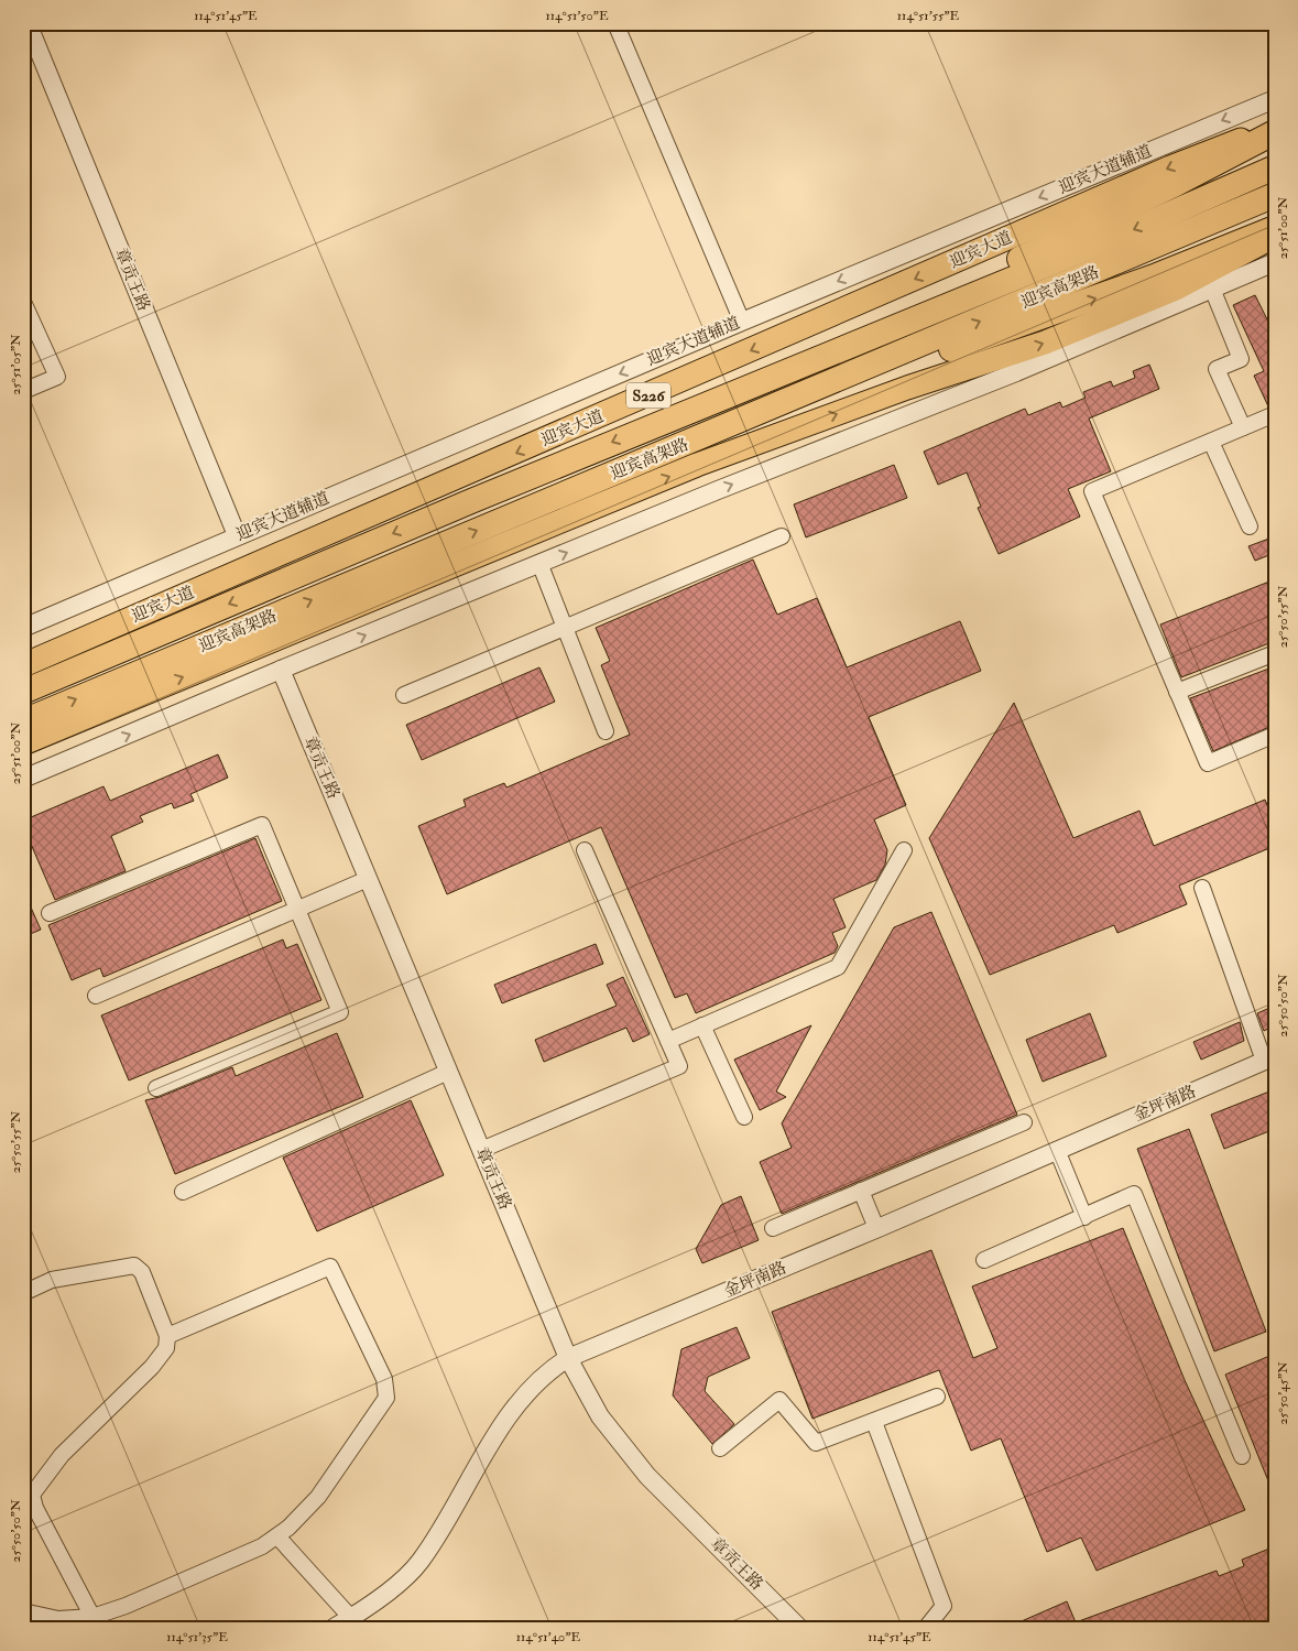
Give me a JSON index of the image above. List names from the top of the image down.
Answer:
{
  "streets": {
    "highway": ["迎宾高架路"],
    "main road": ["迎宾大道", "S226"],
    "street": ["迎宾大道辅道", "章贡王路", "金坪南路"]
  },
  "crossings": [
    ["迎宾大道辅道", "章贡王路"],
    ["章贡王路", "金坪南路"]
  ],
  "coordinates": [
    "114°51'45\"E",
    "114°51'50\"E",
    "114°51'55\"E",
    "25°51'00\"N",
    "25°51'05\"N",
    "25°50'55\"N",
    "25°50'50\"N",
    "25°50'45\"N",
    "114°51'35\"E",
    "114°51'40\"E"
  ]
}
